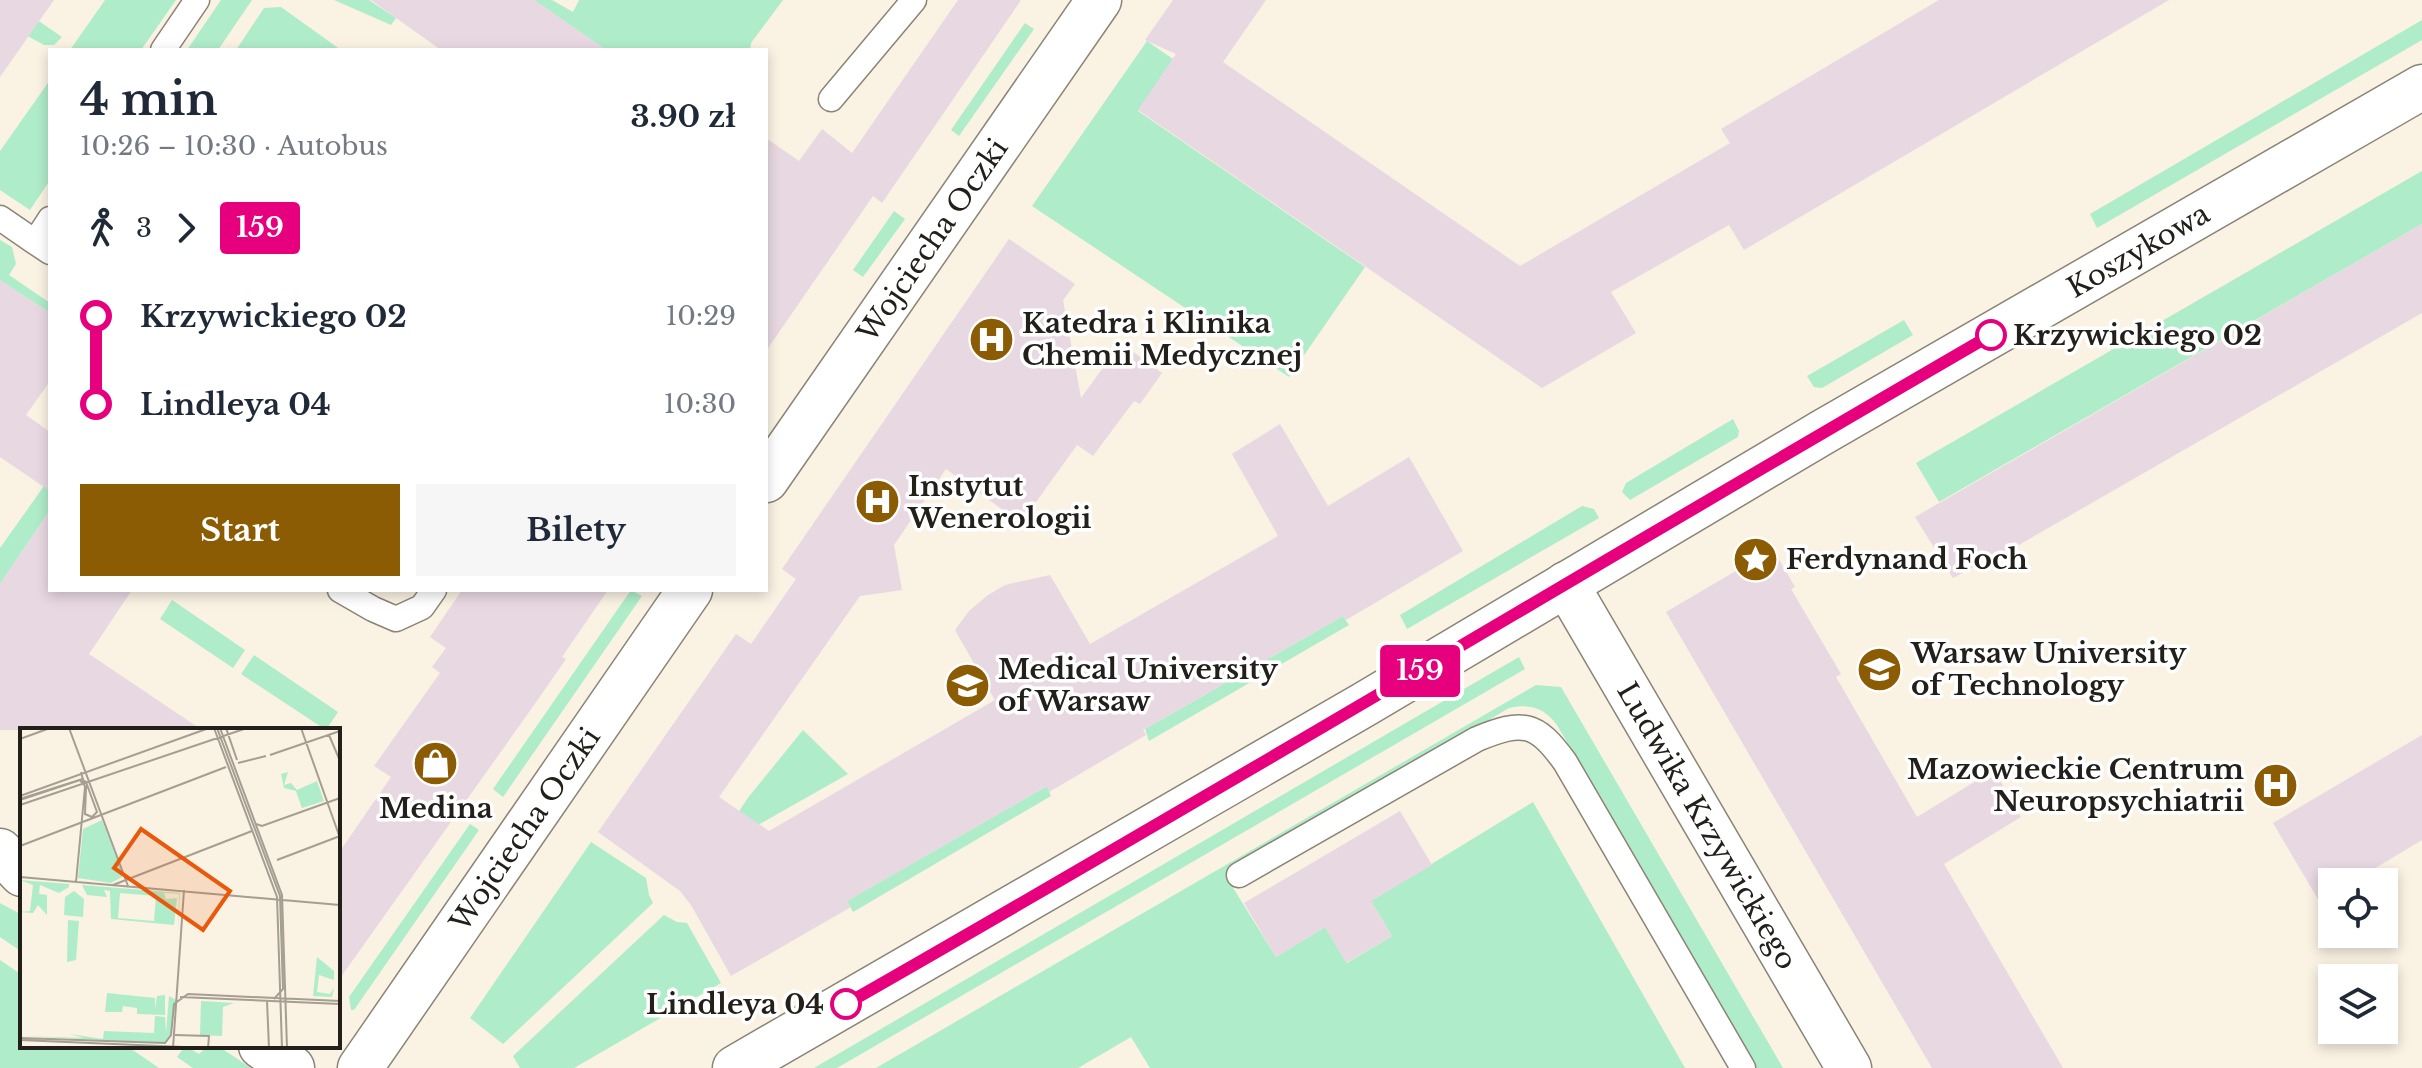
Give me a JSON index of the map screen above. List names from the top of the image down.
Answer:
{
  "streets": {
    "street": ["Wojciecha Oczki", "Koszykowa", "Ludwika Krzywickiego"]
  },
  "crossings": [
    ["Koszykowa", "Ludwika Krzywickiego"]
  ],
  "places": {
    "other": ["Krzywickiego 02", "Lindleya 04"],
    "hospital": ["Katedra i Klinika Chemii Medycznej", "Instytut Wenerologii", "Mazowieckie Centrum Neuropsychiatrii"],
    "place": ["Ferdynand Foch"],
    "school or university": ["Warsaw University of Technology", "Medical University of Warsaw"],
    "shop": ["Medina"]
  },
  "lines": ["bus line 159"],
  "page": {
    "on_map": "159",
    "heading": ["4 min", "10:26 – 10:30 · Autobus", "3.90 zł"],
    "legs": ["3", "159"],
    "list": [
      {
        "name": "Krzywickiego 02",
        "value": "10:29"
      },
      {
        "name": "Lindleya 04",
        "value": "10:30"
      }
    ],
    "buttons": ["Start", "Bilety"]
  }
}
